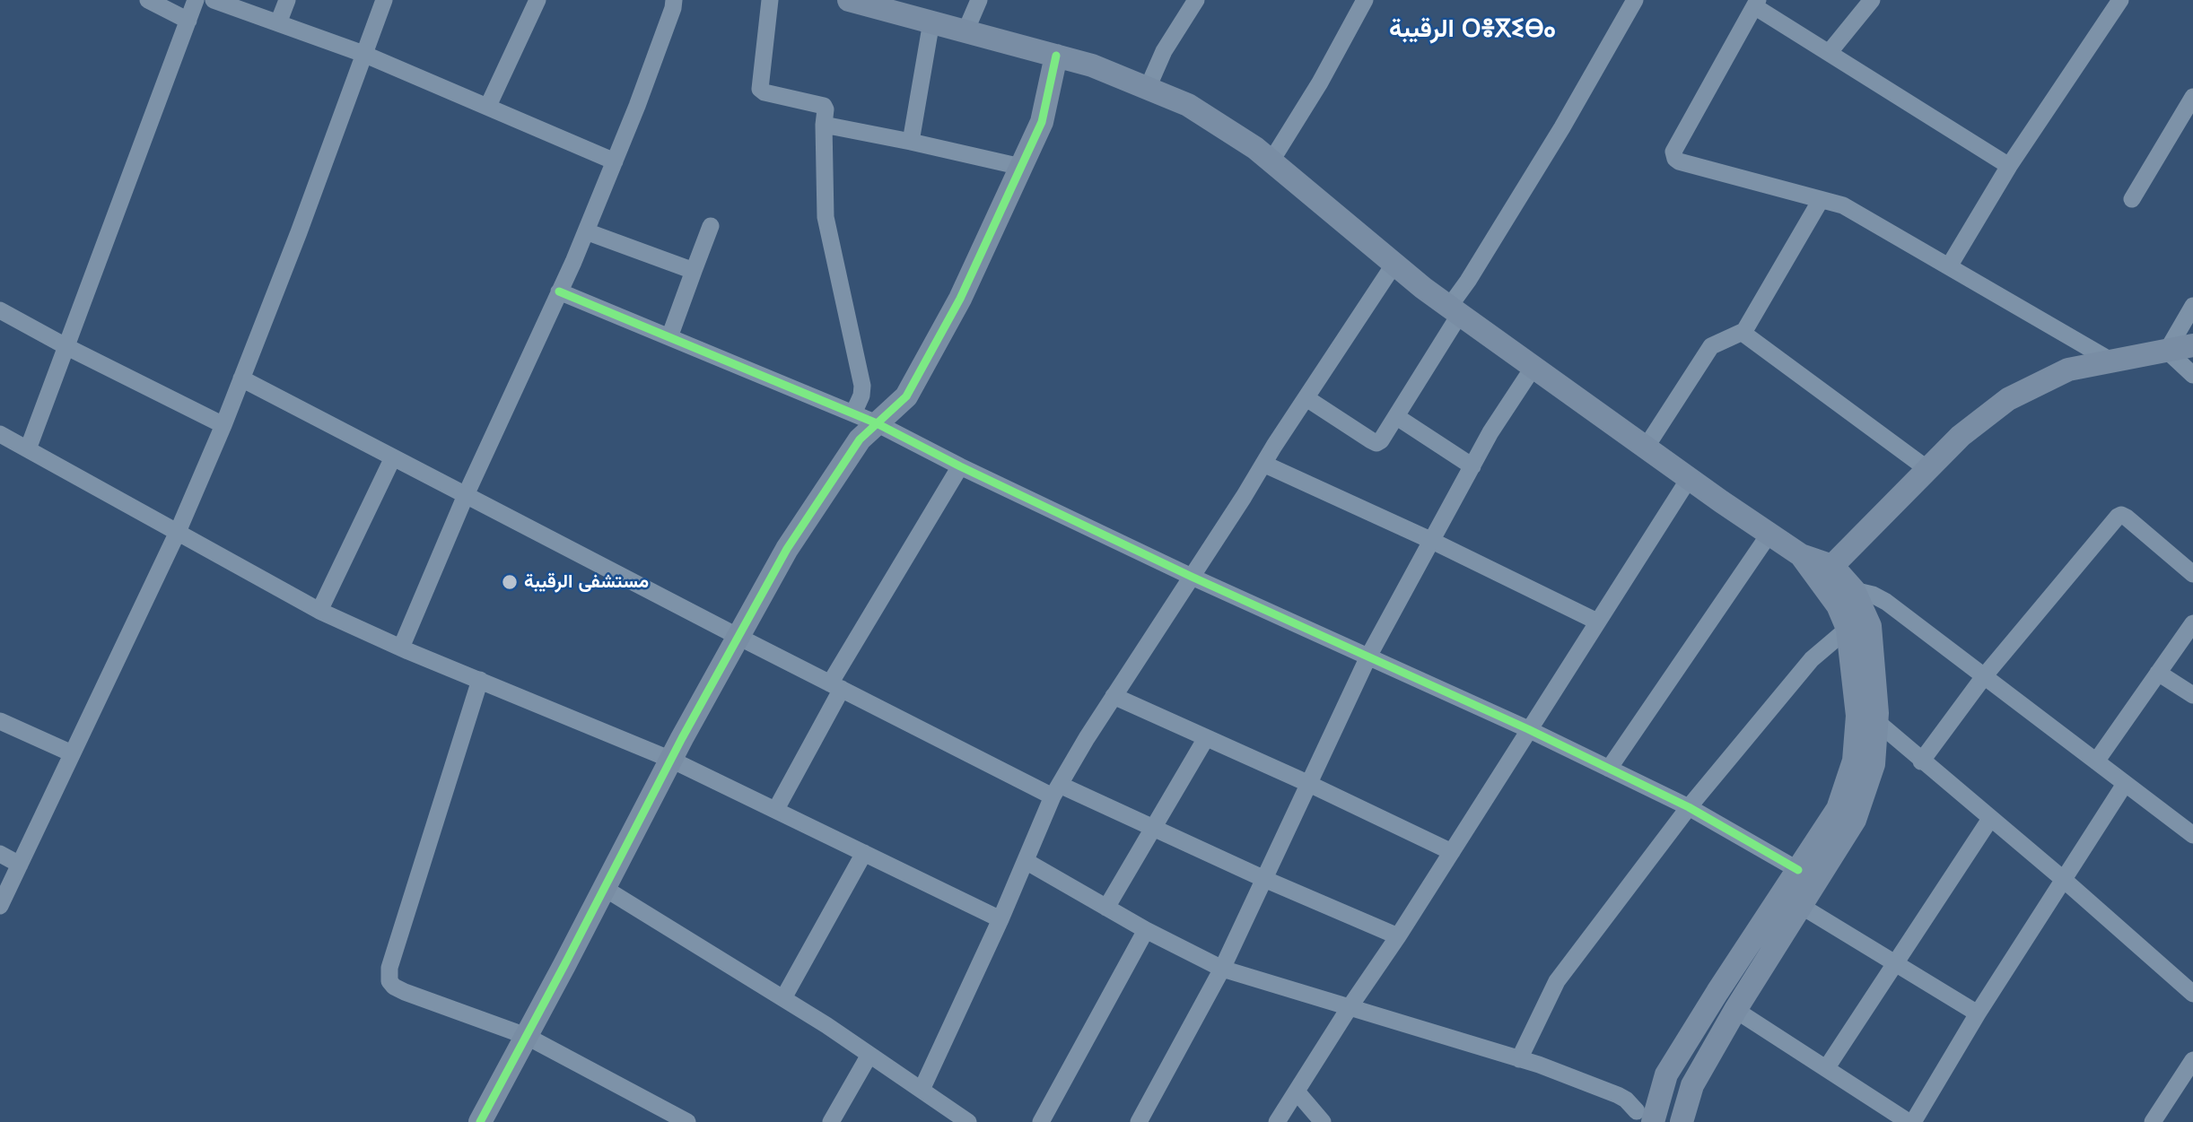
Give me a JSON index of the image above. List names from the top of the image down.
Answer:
{
  "districts": ["الرقيبة ⵔⴻⴳⵉⴱⴰ"],
  "places": ["مستشفى الرقيبة"]
}
